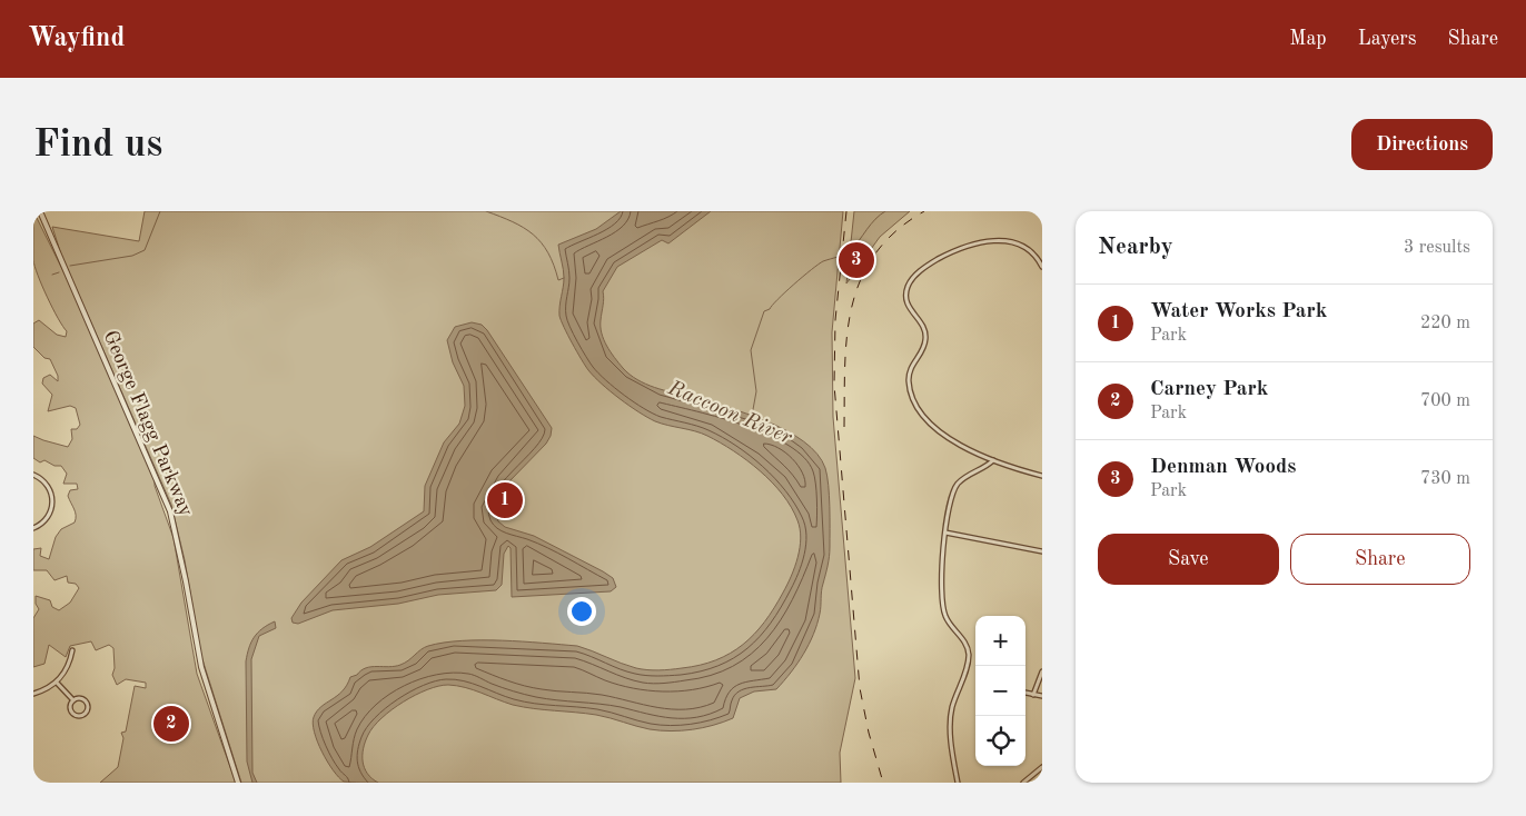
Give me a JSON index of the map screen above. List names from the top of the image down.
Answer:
{
  "streets": {
    "street": ["George Flagg Parkway"]
  },
  "water": ["Raccoon River"],
  "page": {
    "header": "Wayfind",
    "nav": ["Map", "Layers", "Share"],
    "buttons": [
      "Directions",
      ["Save", "Share"]
    ],
    "title": "Find us",
    "heading": ["Nearby", "3 results"],
    "pins": ["3", "1", "2"],
    "list": [
      {
        "mark": "1",
        "name": "Water Works Park",
        "note": "Park",
        "value": "220 m"
      },
      {
        "mark": "2",
        "name": "Carney Park",
        "note": "Park",
        "value": "700 m"
      },
      {
        "mark": "3",
        "name": "Denman Woods",
        "note": "Park",
        "value": "730 m"
      }
    ],
    "map_buttons": ["+", "−"]
  }
}
